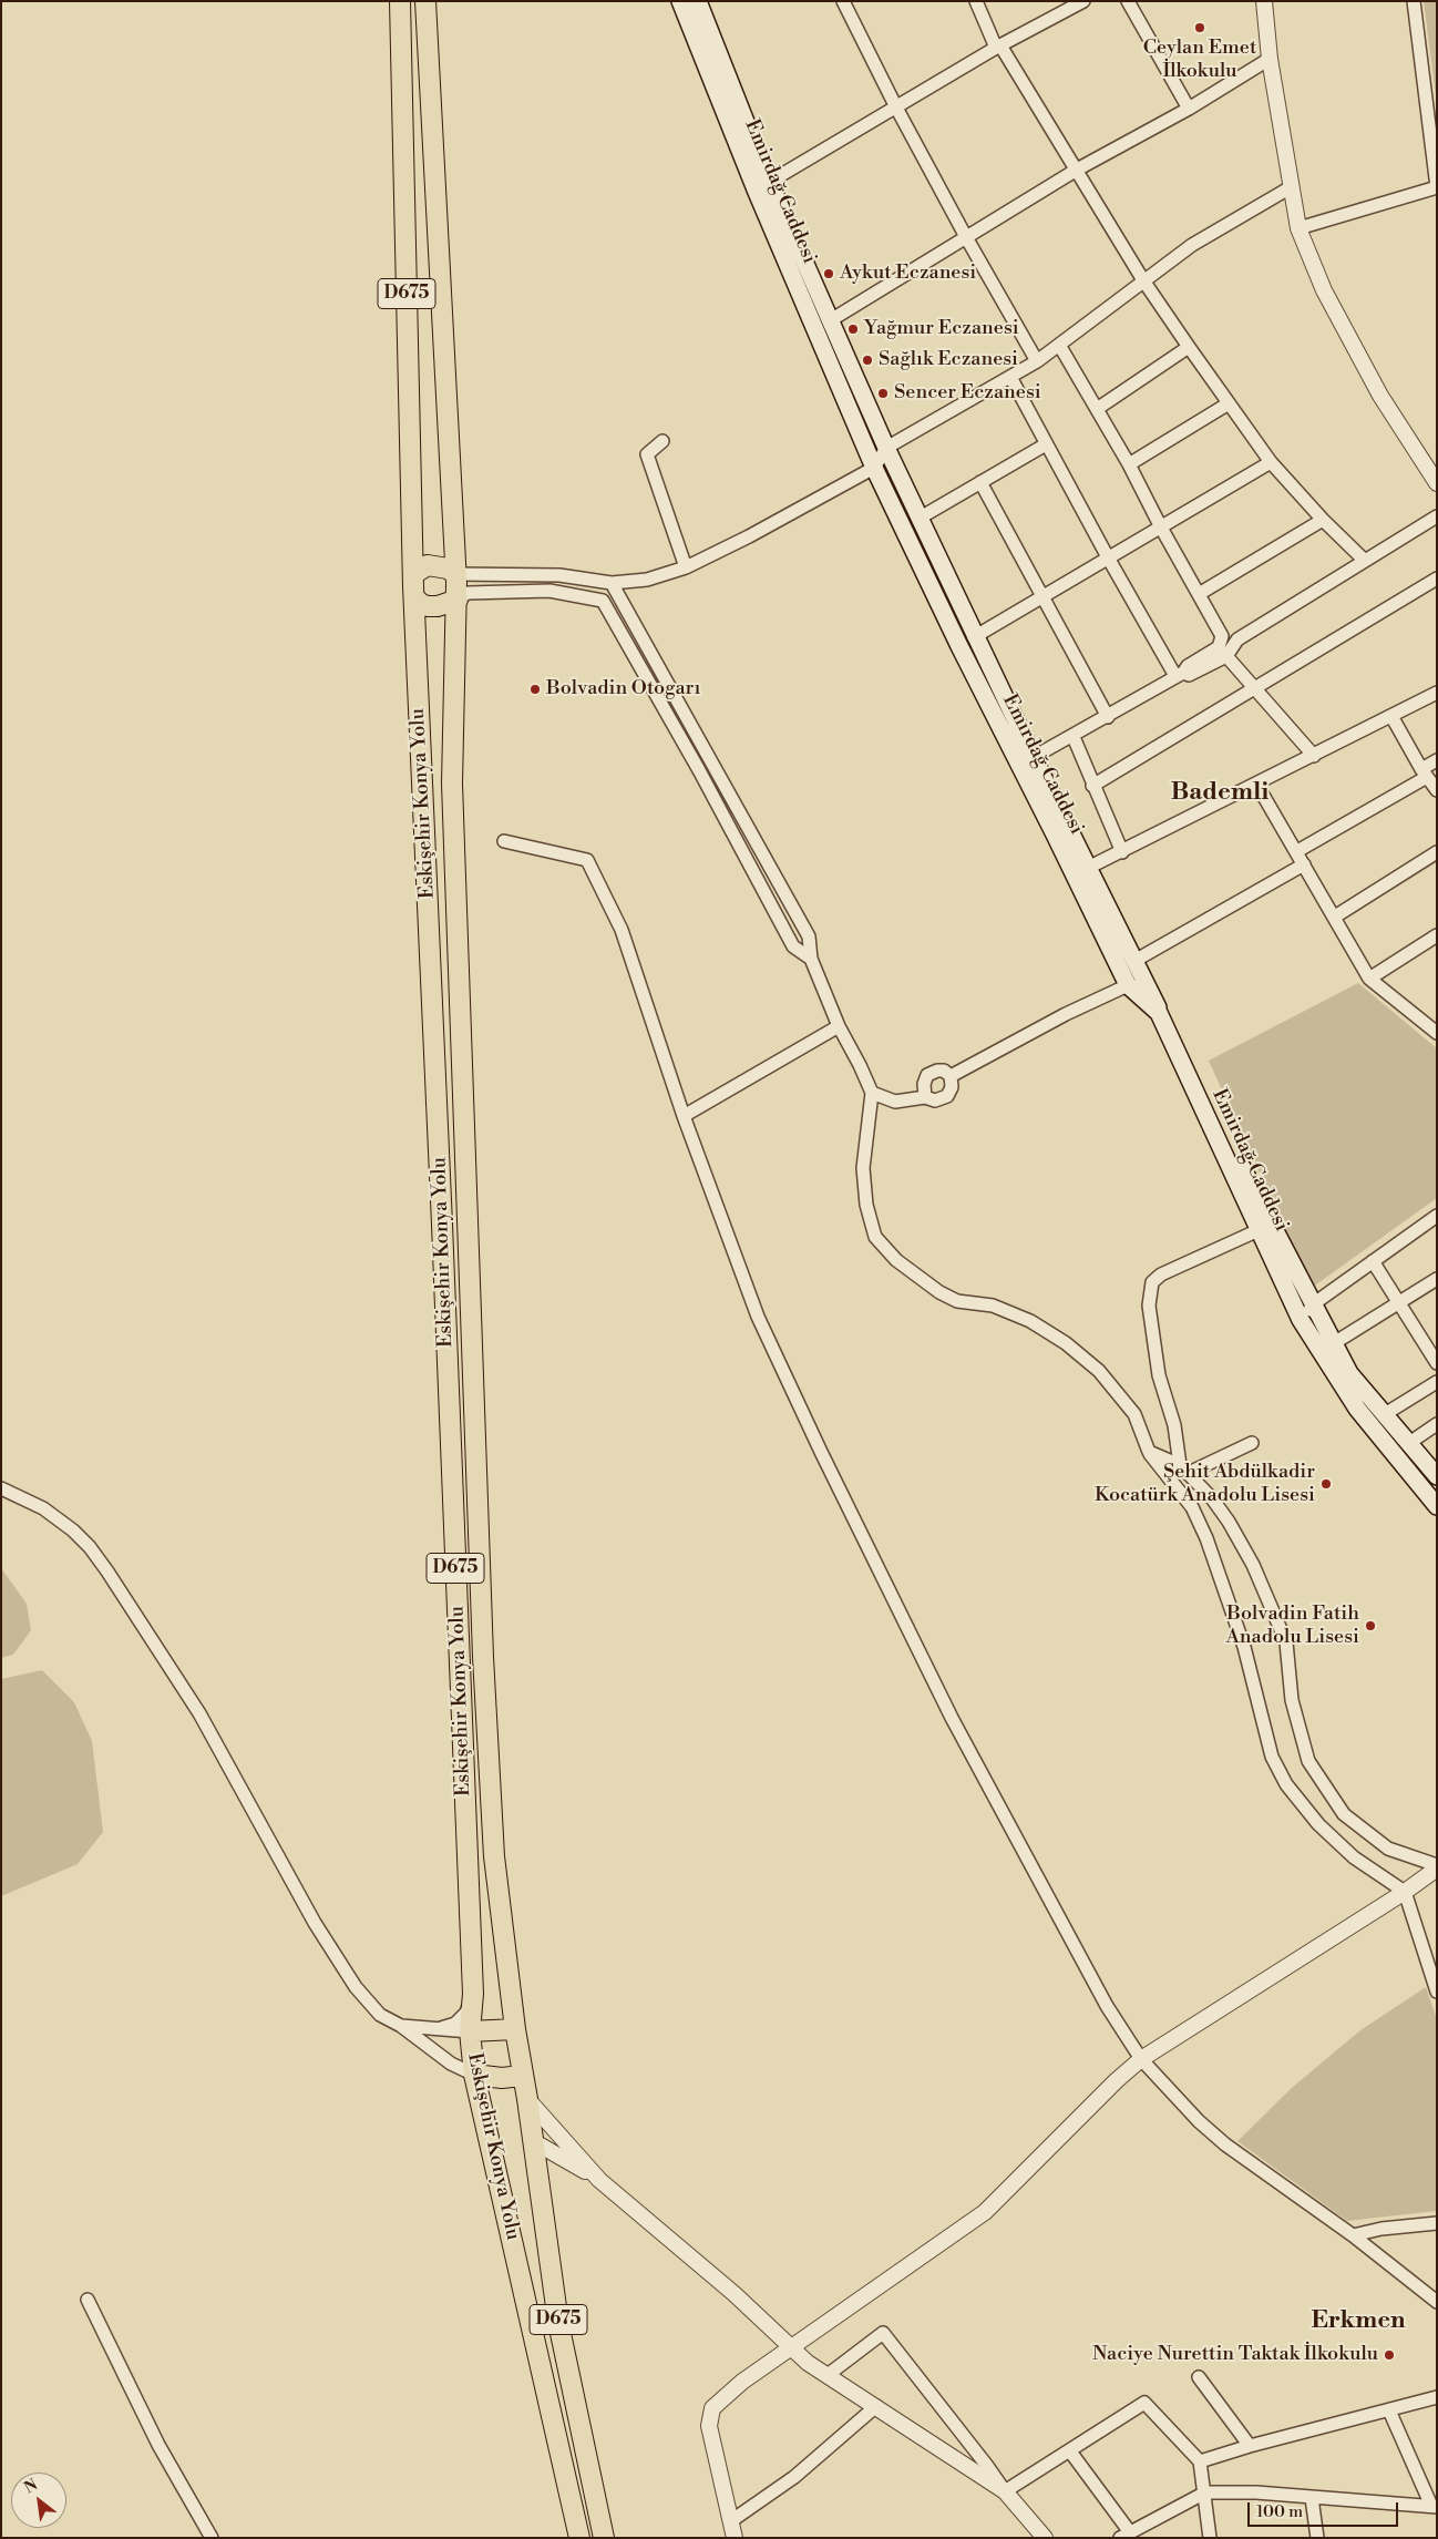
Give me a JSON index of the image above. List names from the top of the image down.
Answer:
{
  "streets": {
    "highway": ["D675", "Eskişehir Konya Yolu"],
    "main road": ["Emirdağ Caddesi"]
  },
  "crossings": [
    ["D675", "Eskişehir Konya Yolu"]
  ],
  "districts": ["Bademli", "Erkmen"],
  "places": [
    "Ceylan Emet İlkokulu",
    "Aykut Eczanesi",
    "Yağmur Eczanesi",
    "Sağlık Eczanesi",
    "Sencer Eczanesi",
    "Bolvadin Otogarı",
    "Şehit Abdülkadir Kocatürk Anadolu Lisesi",
    "Bolvadin Fatih Anadolu Lisesi",
    "Naciye Nurettin Taktak İlkokulu"
  ],
  "scale_bar": "100 m",
  "north": "top left"
}
